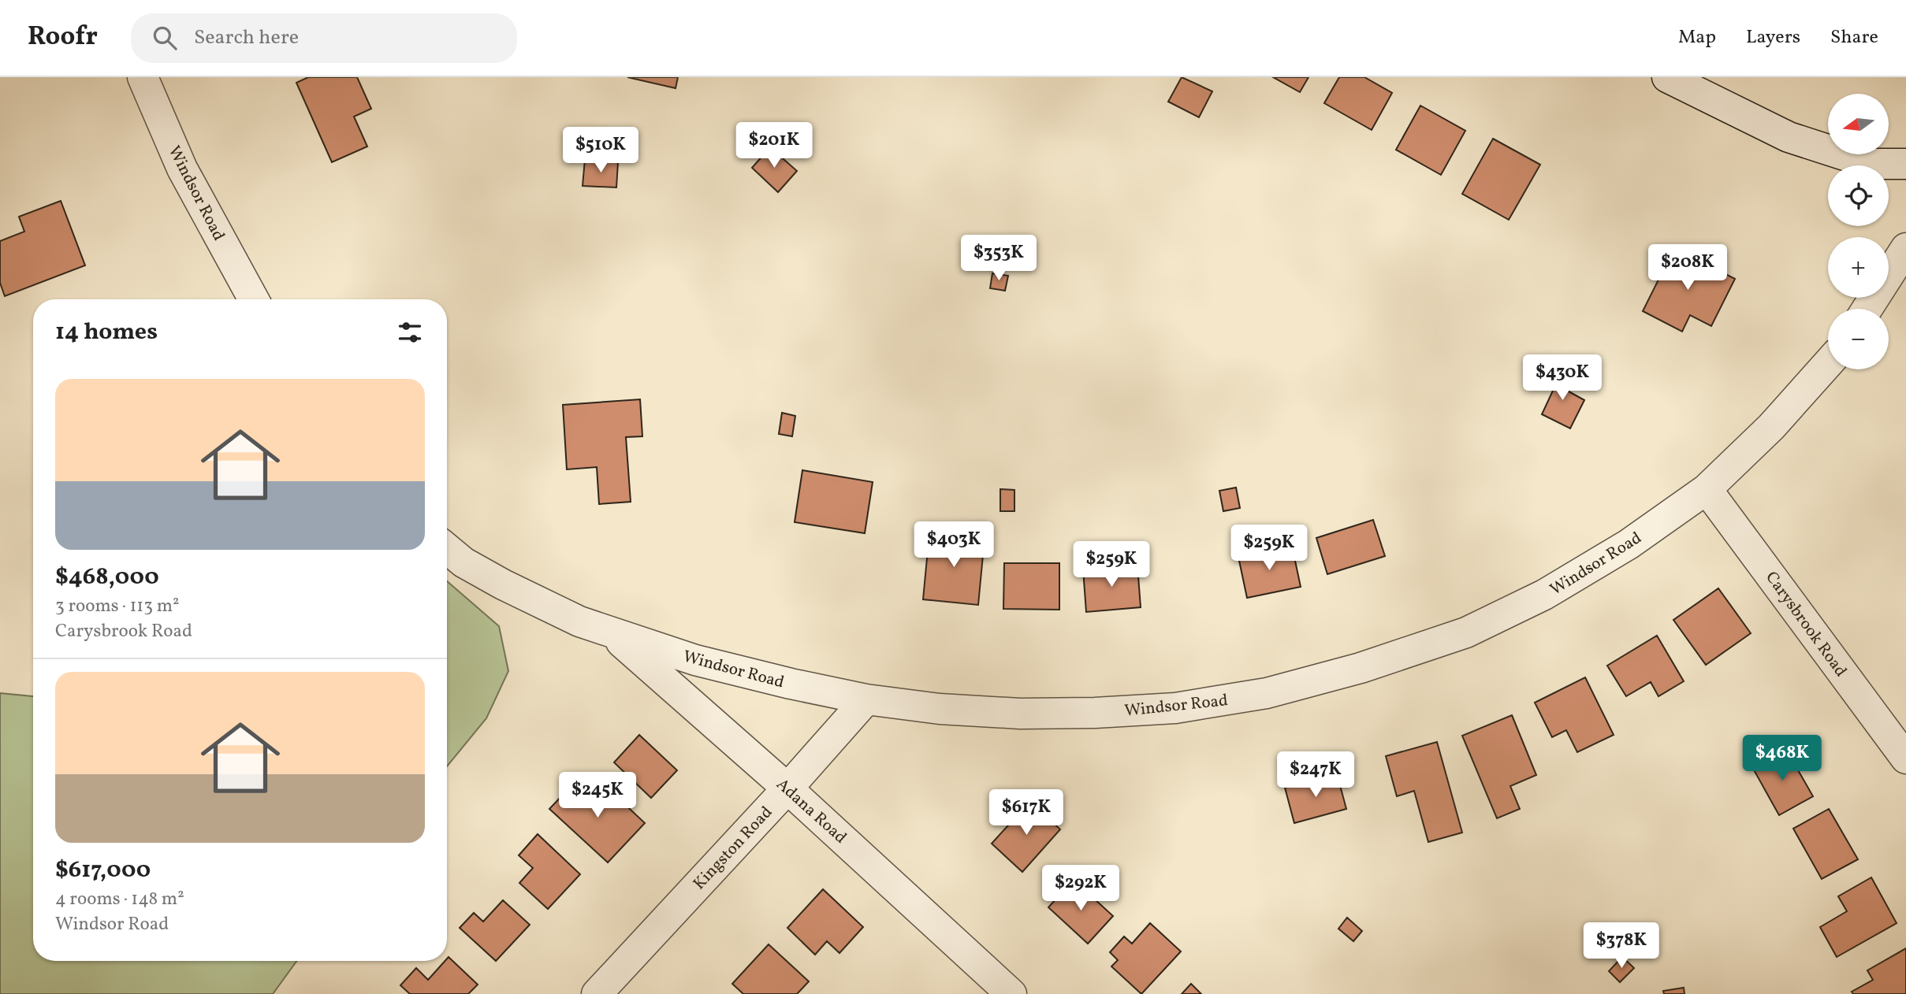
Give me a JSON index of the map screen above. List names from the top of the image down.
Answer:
{
  "streets": {
    "street": [
      "Windsor Road",
      "Carysbrook Road",
      "Adana Road",
      "Kingston Road"
    ]
  },
  "crossings": [
    ["Windsor Road", "Carysbrook Road"],
    ["Windsor Road", "Adana Road"],
    ["Windsor Road", "Kingston Road"],
    ["Adana Road", "Kingston Road"]
  ],
  "north": "left",
  "page": {
    "header": "Roofr",
    "search": "Search here",
    "nav": ["Map", "Layers", "Share"],
    "map_buttons": ["+", "−"],
    "price": [
      "$201K",
      "$510K",
      "$353K",
      "$208K",
      "$430K",
      "$403K",
      "$259K",
      "$259K",
      "$468K",
      "$247K",
      "$245K",
      "$617K",
      "$292K",
      "$378K"
    ],
    "heading": "14 homes",
    "list": [
      {
        "name": "$468,000",
        "note": "3 rooms · 113 m² · Carysbrook Road"
      },
      {
        "name": "$617,000",
        "note": "4 rooms · 148 m² · Windsor Road"
      }
    ]
  }
}
